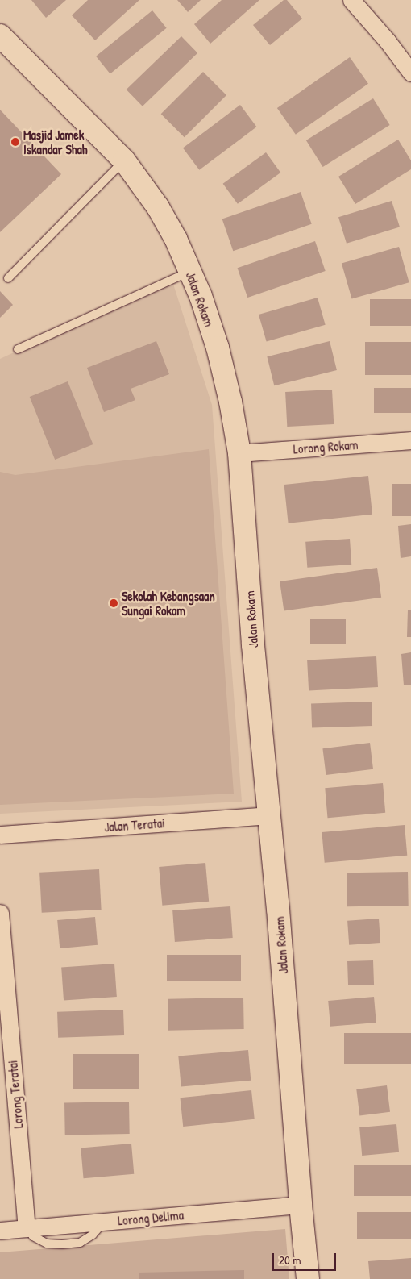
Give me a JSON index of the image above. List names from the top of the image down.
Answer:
{
  "streets": {
    "main road": ["Jalan Rokam"],
    "street": [
      "Lorong Rokam",
      "Jalan Teratai",
      "Lorong Teratai",
      "Lorong Delima"
    ]
  },
  "crossings": [
    ["Jalan Rokam", "Lorong Rokam"],
    ["Jalan Rokam", "Jalan Teratai"],
    ["Jalan Rokam", "Lorong Delima"],
    ["Lorong Teratai", "Lorong Delima"]
  ],
  "places": ["Masjid Jamek Iskandar Shah", "Sekolah Kebangsaan Sungai Rokam"],
  "scale_bar": "20 m"
}
